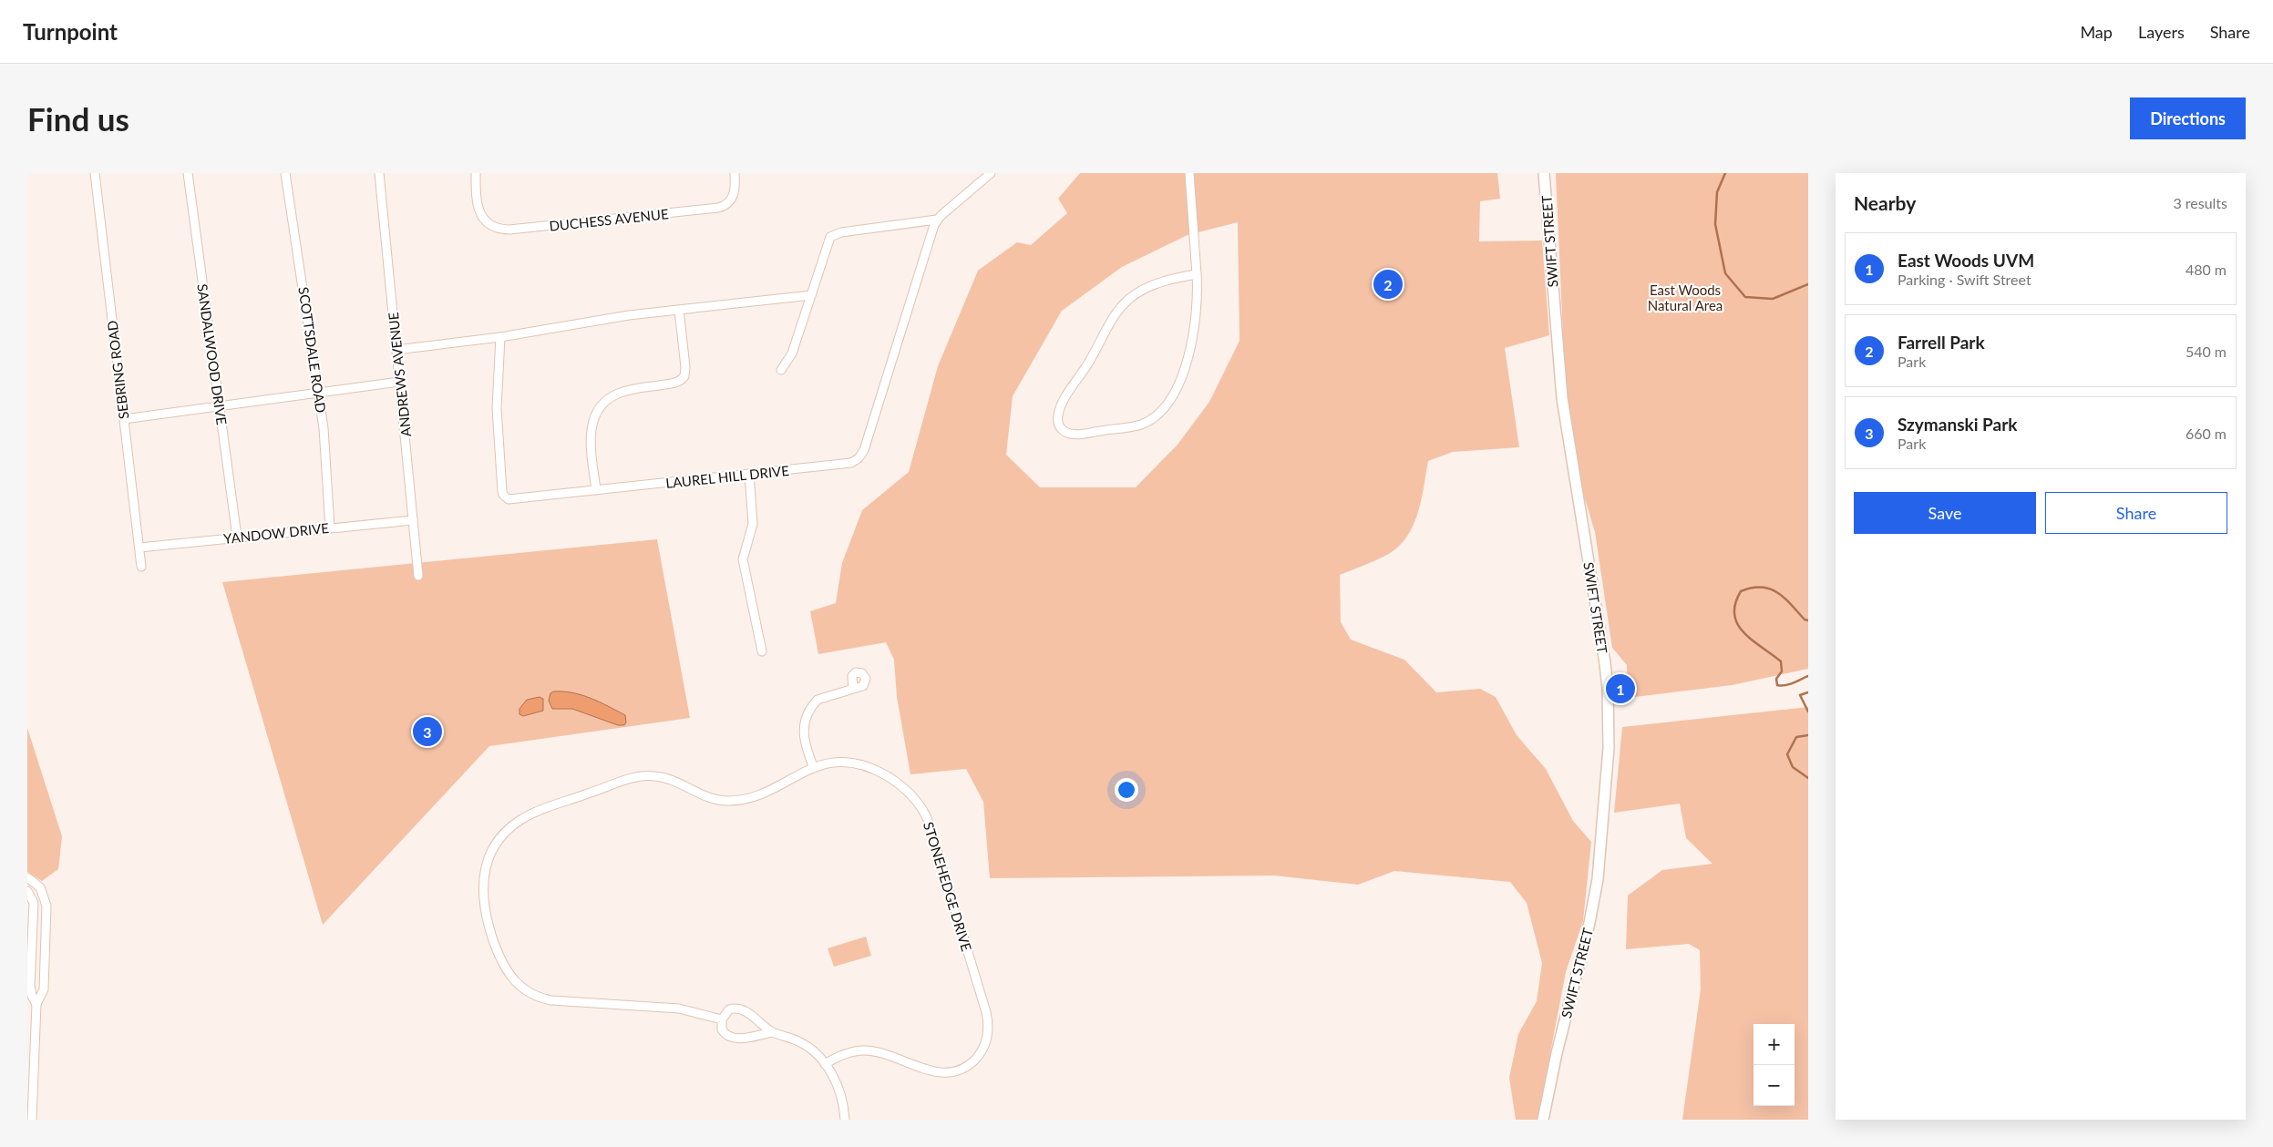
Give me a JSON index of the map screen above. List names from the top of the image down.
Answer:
{
  "streets": {
    "street": [
      "DUCHESS AVENUE",
      "SWIFT STREET",
      "SCOTTSDALE ROAD",
      "SANDALWOOD DRIVE",
      "SEBRING ROAD",
      "ANDREWS AVENUE",
      "LAUREL HILL DRIVE",
      "YANDOW DRIVE",
      "STONEHEDGE DRIVE"
    ]
  },
  "crossings": [
    ["SCOTTSDALE ROAD", "YANDOW DRIVE"],
    ["SANDALWOOD DRIVE", "YANDOW DRIVE"],
    ["SEBRING ROAD", "YANDOW DRIVE"],
    ["ANDREWS AVENUE", "YANDOW DRIVE"]
  ],
  "parks": ["East Woods Natural Area"],
  "page": {
    "header": "Turnpoint",
    "nav": ["Map", "Layers", "Share"],
    "buttons": [
      "Directions",
      ["Save", "Share"]
    ],
    "title": "Find us",
    "heading": ["Nearby", "3 results"],
    "list": [
      {
        "mark": "1",
        "name": "East Woods UVM",
        "note": "Parking · Swift Street",
        "value": "480 m"
      },
      {
        "mark": "2",
        "name": "Farrell Park",
        "note": "Park",
        "value": "540 m"
      },
      {
        "mark": "3",
        "name": "Szymanski Park",
        "note": "Park",
        "value": "660 m"
      }
    ],
    "pins": ["2", "1", "3"],
    "map_buttons": ["+", "−"]
  }
}
